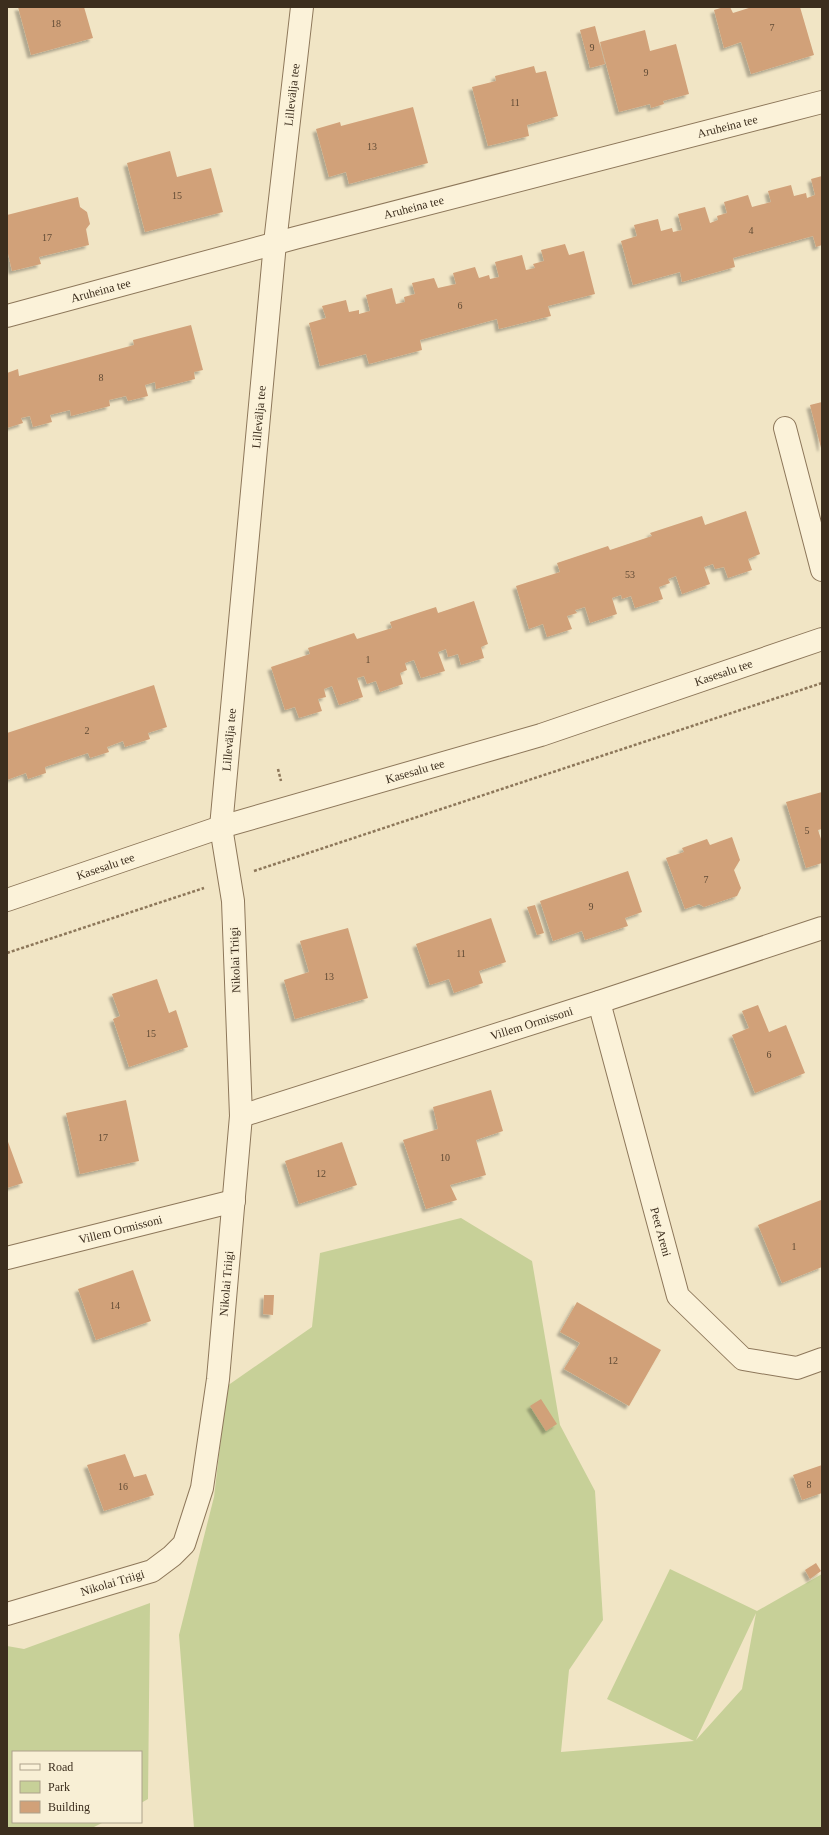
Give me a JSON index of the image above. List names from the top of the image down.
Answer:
{
  "streets": {
    "street": [
      "Lillevälja tee",
      "Aruheina tee",
      "Kasesalu tee",
      "Nikolai Triigi",
      "Villem Ormissoni",
      "Peet Areni"
    ]
  },
  "crossings": [
    ["Lillevälja tee", "Aruheina tee"],
    ["Lillevälja tee", "Kasesalu tee"],
    ["Lillevälja tee", "Nikolai Triigi"],
    ["Kasesalu tee", "Nikolai Triigi"],
    ["Nikolai Triigi", "Villem Ormissoni"],
    ["Villem Ormissoni", "Peet Areni"]
  ],
  "house_numbers": [
    "18",
    "7",
    "9",
    "9",
    "11",
    "13",
    "15",
    "4",
    "17",
    "6",
    "8",
    "53",
    "1",
    "2",
    "5",
    "7",
    "9",
    "11",
    "13",
    "15",
    "6",
    "17",
    "10",
    "12",
    "1",
    "14",
    "12",
    "8",
    "16"
  ],
  "legend": ["Road", "Park", "Building"]
}
